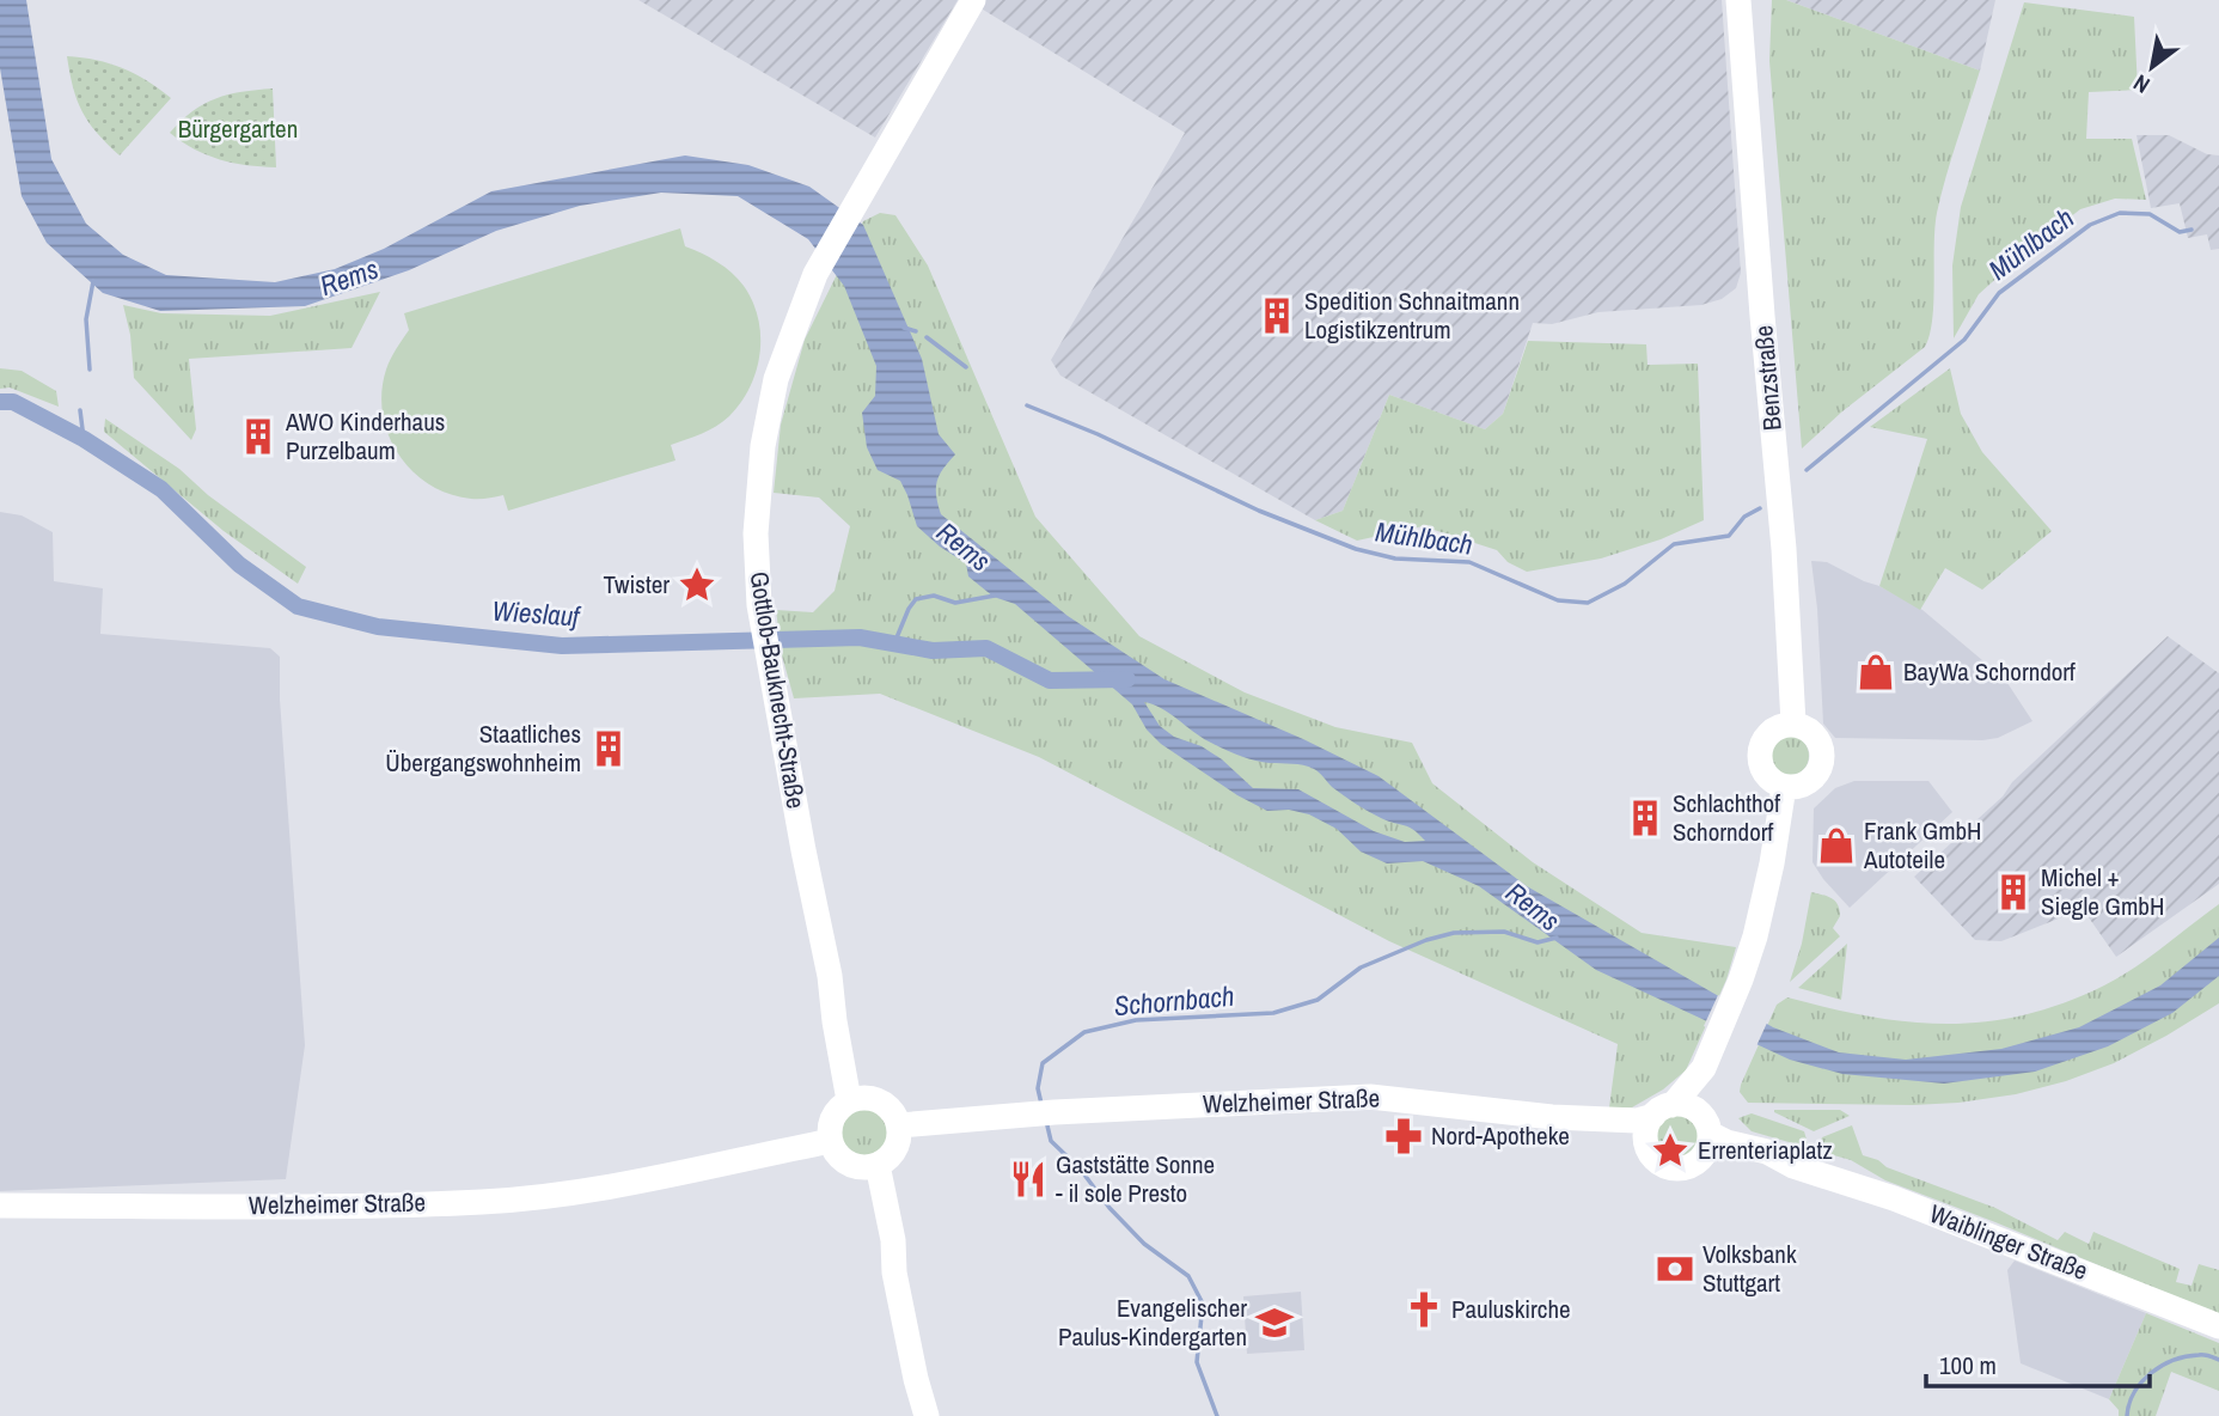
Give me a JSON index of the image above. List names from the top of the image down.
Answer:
{
  "streets": {
    "main road": [
      "Benzstraße",
      "Gottlob-Bauknecht-Straße",
      "Welzheimer Straße",
      "Waiblinger Straße"
    ]
  },
  "crossings": [
    ["Gottlob-Bauknecht-Straße", "Welzheimer Straße"],
    ["Welzheimer Straße", "Waiblinger Straße"]
  ],
  "water": [
    "Mühlbach",
    "Rems",
    "Wieslauf",
    "Schornbach"
  ],
  "parks": ["Bürgergarten"],
  "places": {
    "building": [
      "Spedition Schnaitmann Logistikzentrum",
      "AWO Kinderhaus Purzelbaum",
      "Staatliches Übergangswohnheim",
      "Schlachthof Schorndorf",
      "Michel + Siegle GmbH"
    ],
    "place": ["Twister", "Errenteriaplatz"],
    "shop": ["BayWa Schorndorf", "Frank GmbH Autoteile"],
    "pharmacy": ["Nord-Apotheke"],
    "restaurant": ["Gaststätte Sonne - il sole Presto"],
    "bank": ["Volksbank Stuttgart"],
    "church": ["Pauluskirche"],
    "school or university": ["Evangelischer Paulus-Kindergarten"]
  },
  "scale_bar": "100 m",
  "north": "bottom left"
}
